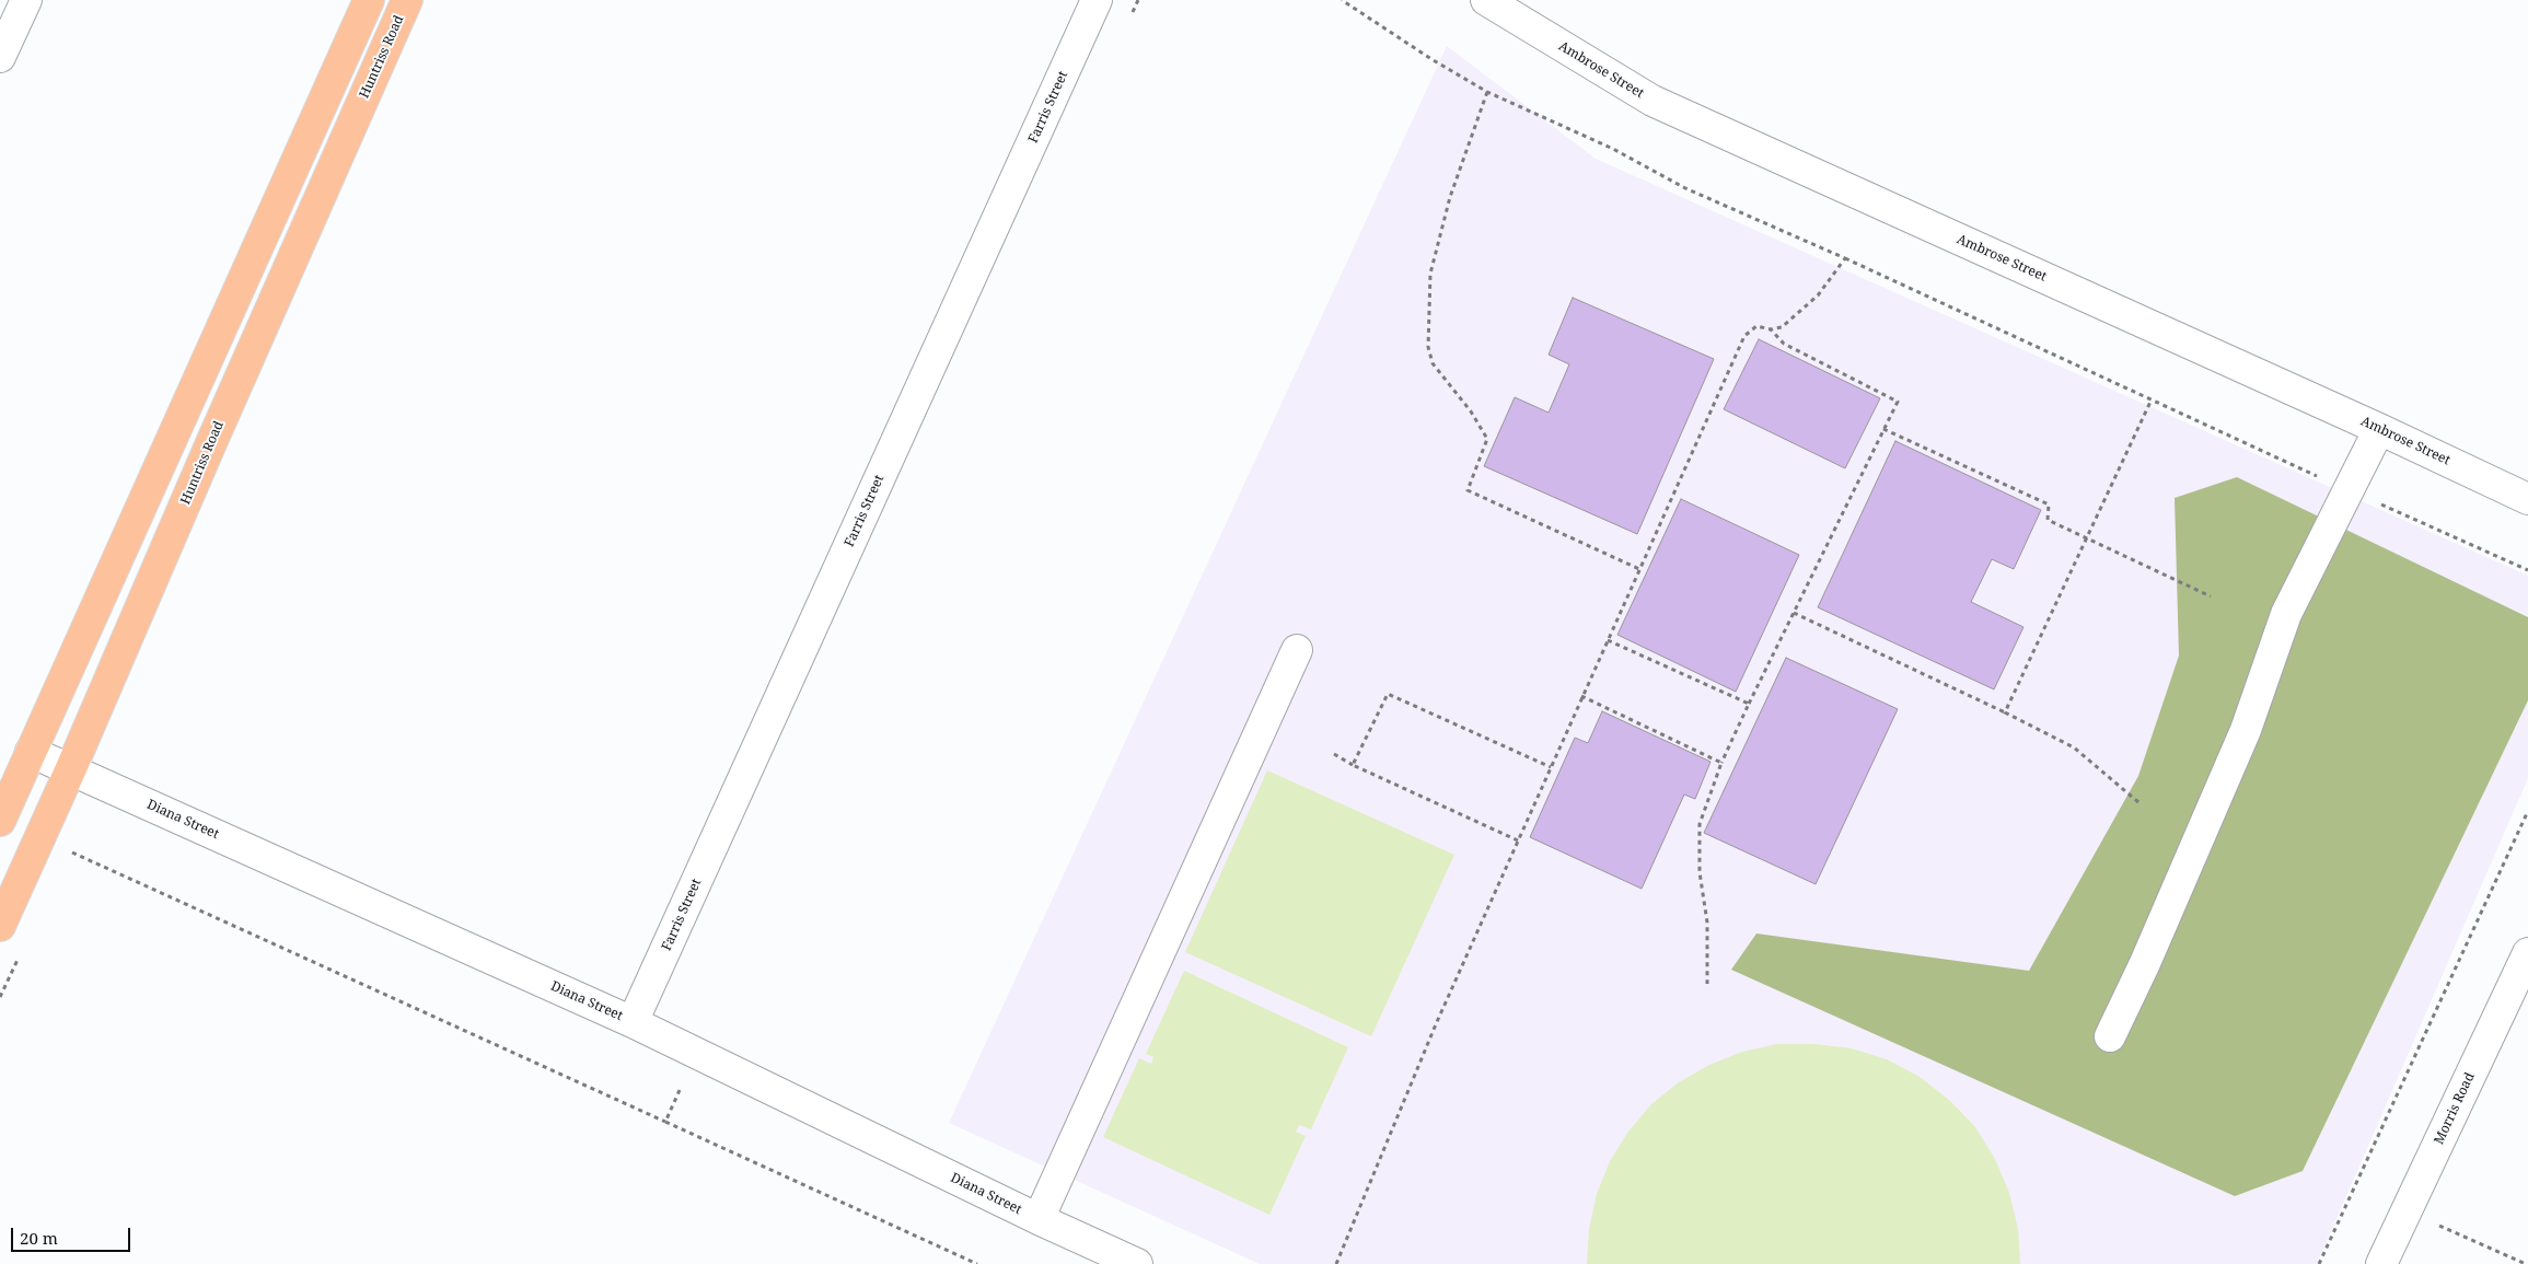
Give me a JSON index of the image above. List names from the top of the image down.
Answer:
{
  "streets": {
    "main road": ["Huntriss Road"],
    "street": [
      "Ambrose Street",
      "Farris Street",
      "Diana Street",
      "Morris Road"
    ]
  },
  "crossings": [
    ["Huntriss Road", "Diana Street"],
    ["Farris Street", "Diana Street"]
  ],
  "scale_bar": "20 m"
}
